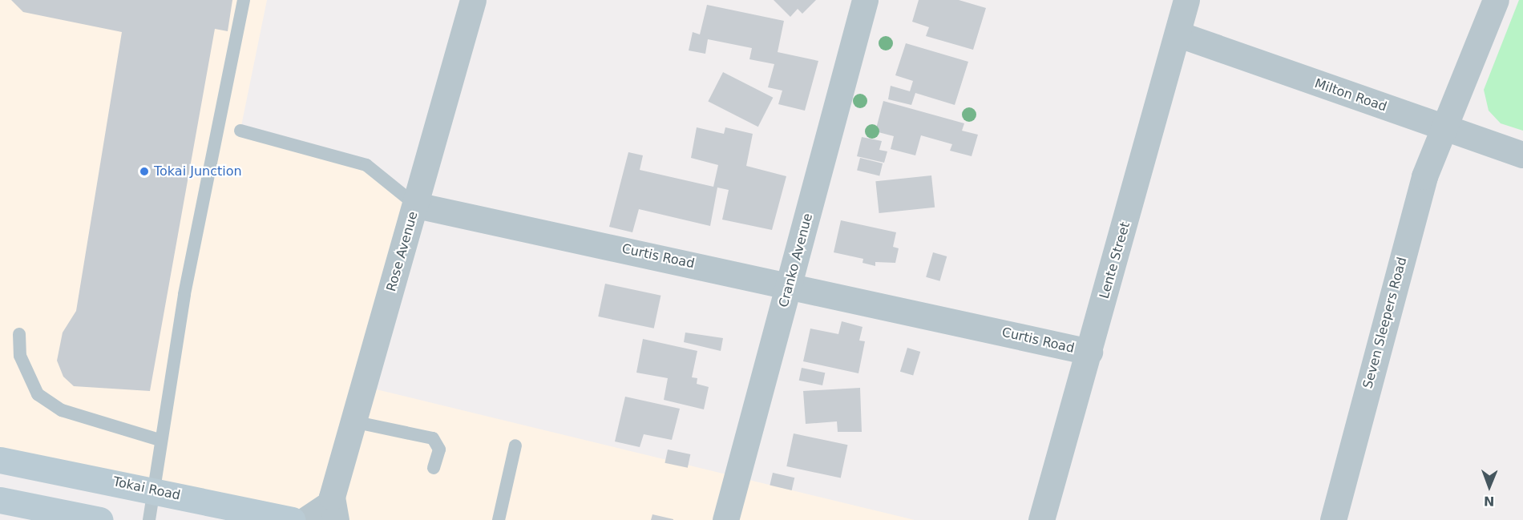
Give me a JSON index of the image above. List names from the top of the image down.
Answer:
{
  "streets": {
    "main road": ["Tokai Road"],
    "street": [
      "Milton Road",
      "Rose Avenue",
      "Curtis Road",
      "Cranko Avenue",
      "Lente Street",
      "Seven Sleepers Road"
    ]
  },
  "crossings": [
    ["Milton Road", "Lente Street"],
    ["Milton Road", "Seven Sleepers Road"],
    ["Rose Avenue", "Curtis Road"],
    ["Curtis Road", "Cranko Avenue"],
    ["Curtis Road", "Lente Street"]
  ],
  "places": ["Tokai Junction"],
  "north": "bottom"
}
